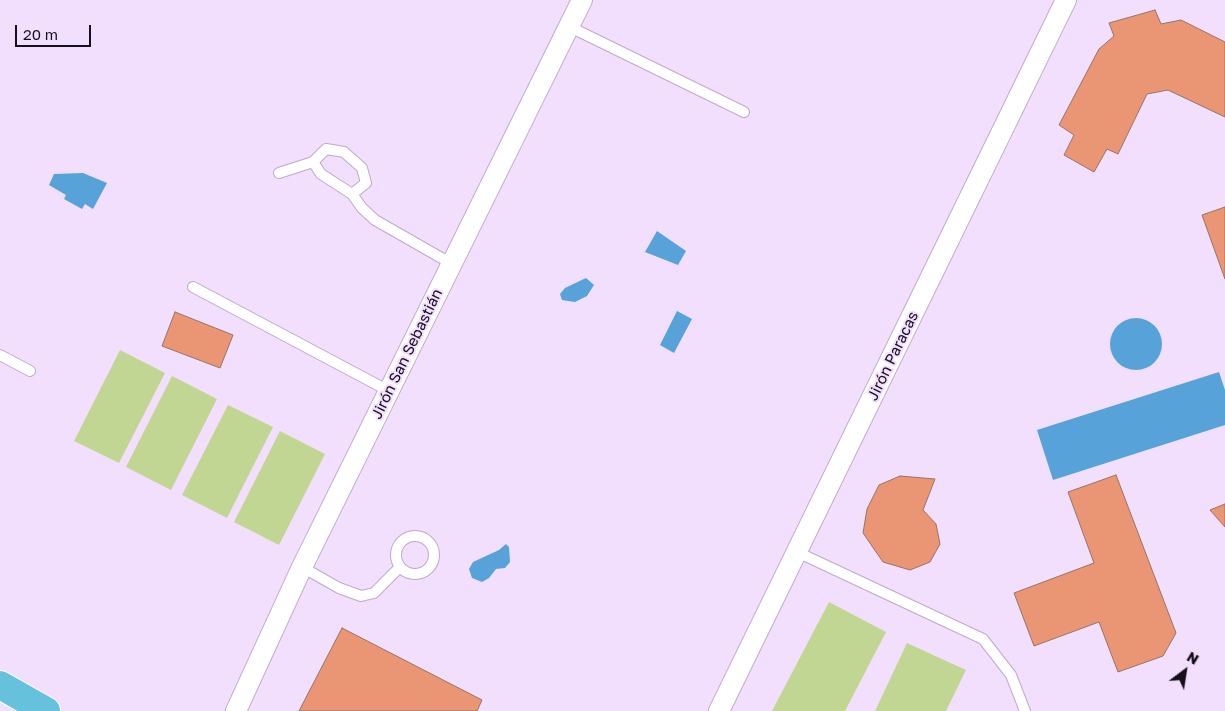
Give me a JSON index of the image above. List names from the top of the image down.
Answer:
{
  "streets": {
    "street": ["Jirón San Sebastián", "Jirón Paracas"]
  },
  "scale_bar": "20 m",
  "north": "top right"
}
